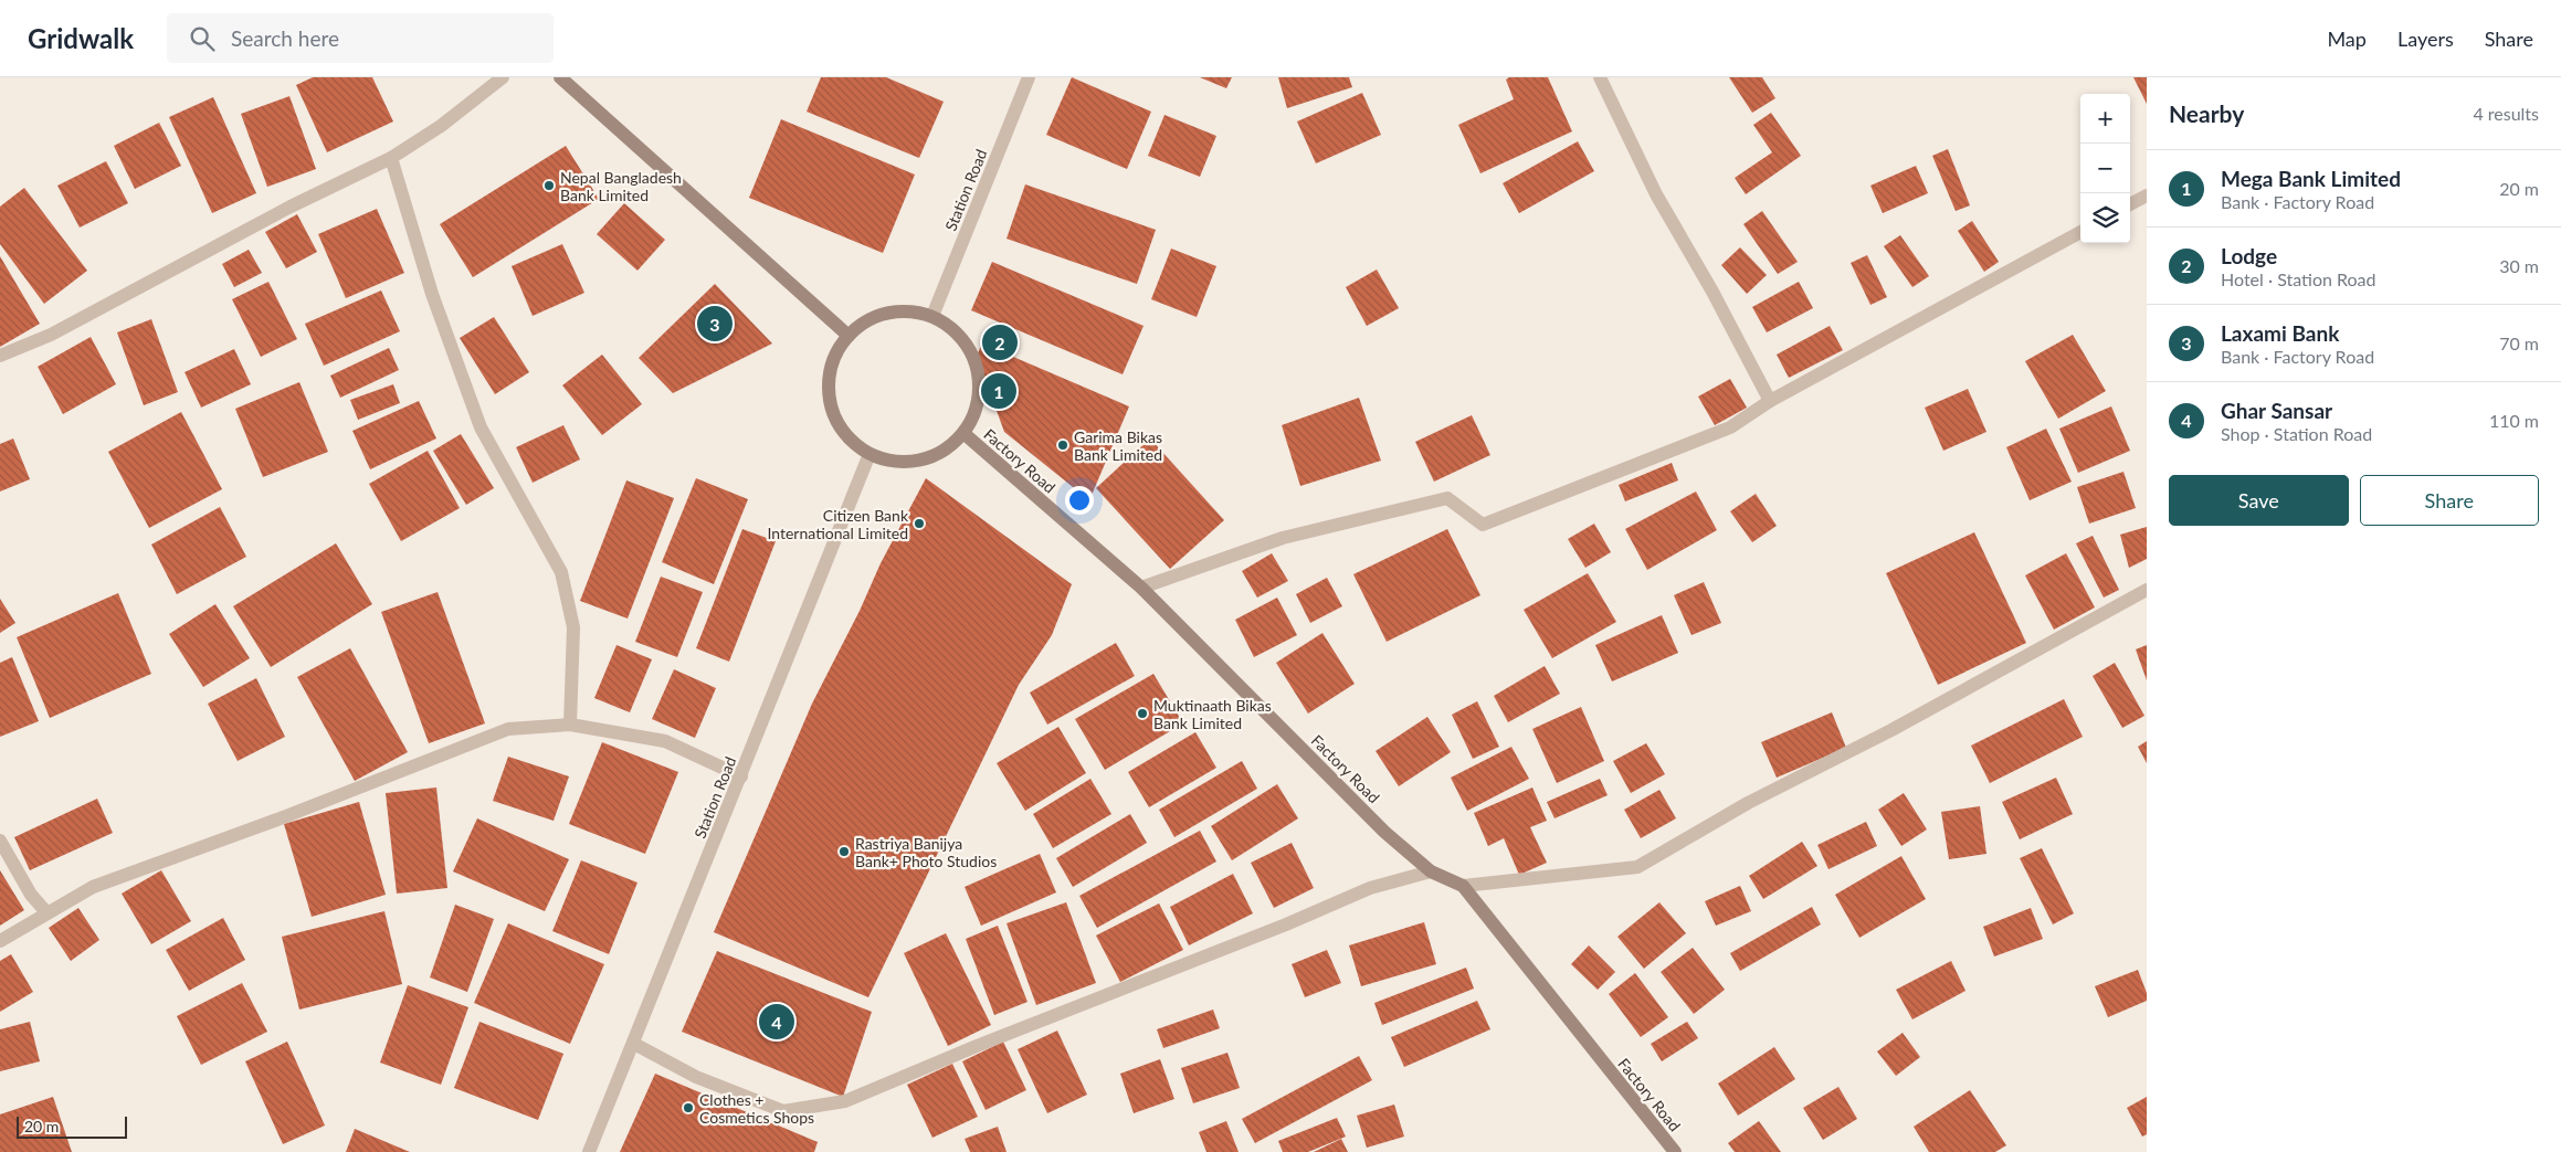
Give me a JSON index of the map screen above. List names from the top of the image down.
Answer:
{
  "streets": {
    "main road": ["Factory Road"],
    "street": ["Station Road"]
  },
  "crossings": [
    ["Station Road", "Factory Road"]
  ],
  "places": [
    "Nepal Bangladesh Bank Limited",
    "Garima Bikas Bank Limited",
    "Citizen Bank International Limited",
    "Muktinaath Bikas Bank Limited",
    "Rastriya Banijya Bank+ Photo Studios",
    "Clothes + Cosmetics Shops"
  ],
  "scale_bar": "20 m",
  "page": {
    "header": "Gridwalk",
    "search": "Search here",
    "nav": ["Map", "Layers", "Share"],
    "heading": ["Nearby", "4 results"],
    "map_buttons": ["+", "−"],
    "list": [
      {
        "mark": "1",
        "name": "Mega Bank Limited",
        "note": "Bank · Factory Road",
        "value": "20 m"
      },
      {
        "mark": "2",
        "name": "Lodge",
        "note": "Hotel · Station Road",
        "value": "30 m"
      },
      {
        "mark": "3",
        "name": "Laxami Bank",
        "note": "Bank · Factory Road",
        "value": "70 m"
      },
      {
        "mark": "4",
        "name": "Ghar Sansar",
        "note": "Shop · Station Road",
        "value": "110 m"
      }
    ],
    "pins": [
      "3",
      "2",
      "1",
      "4"
    ],
    "buttons": ["Save", "Share"],
    "scale": "20 m"
  }
}
